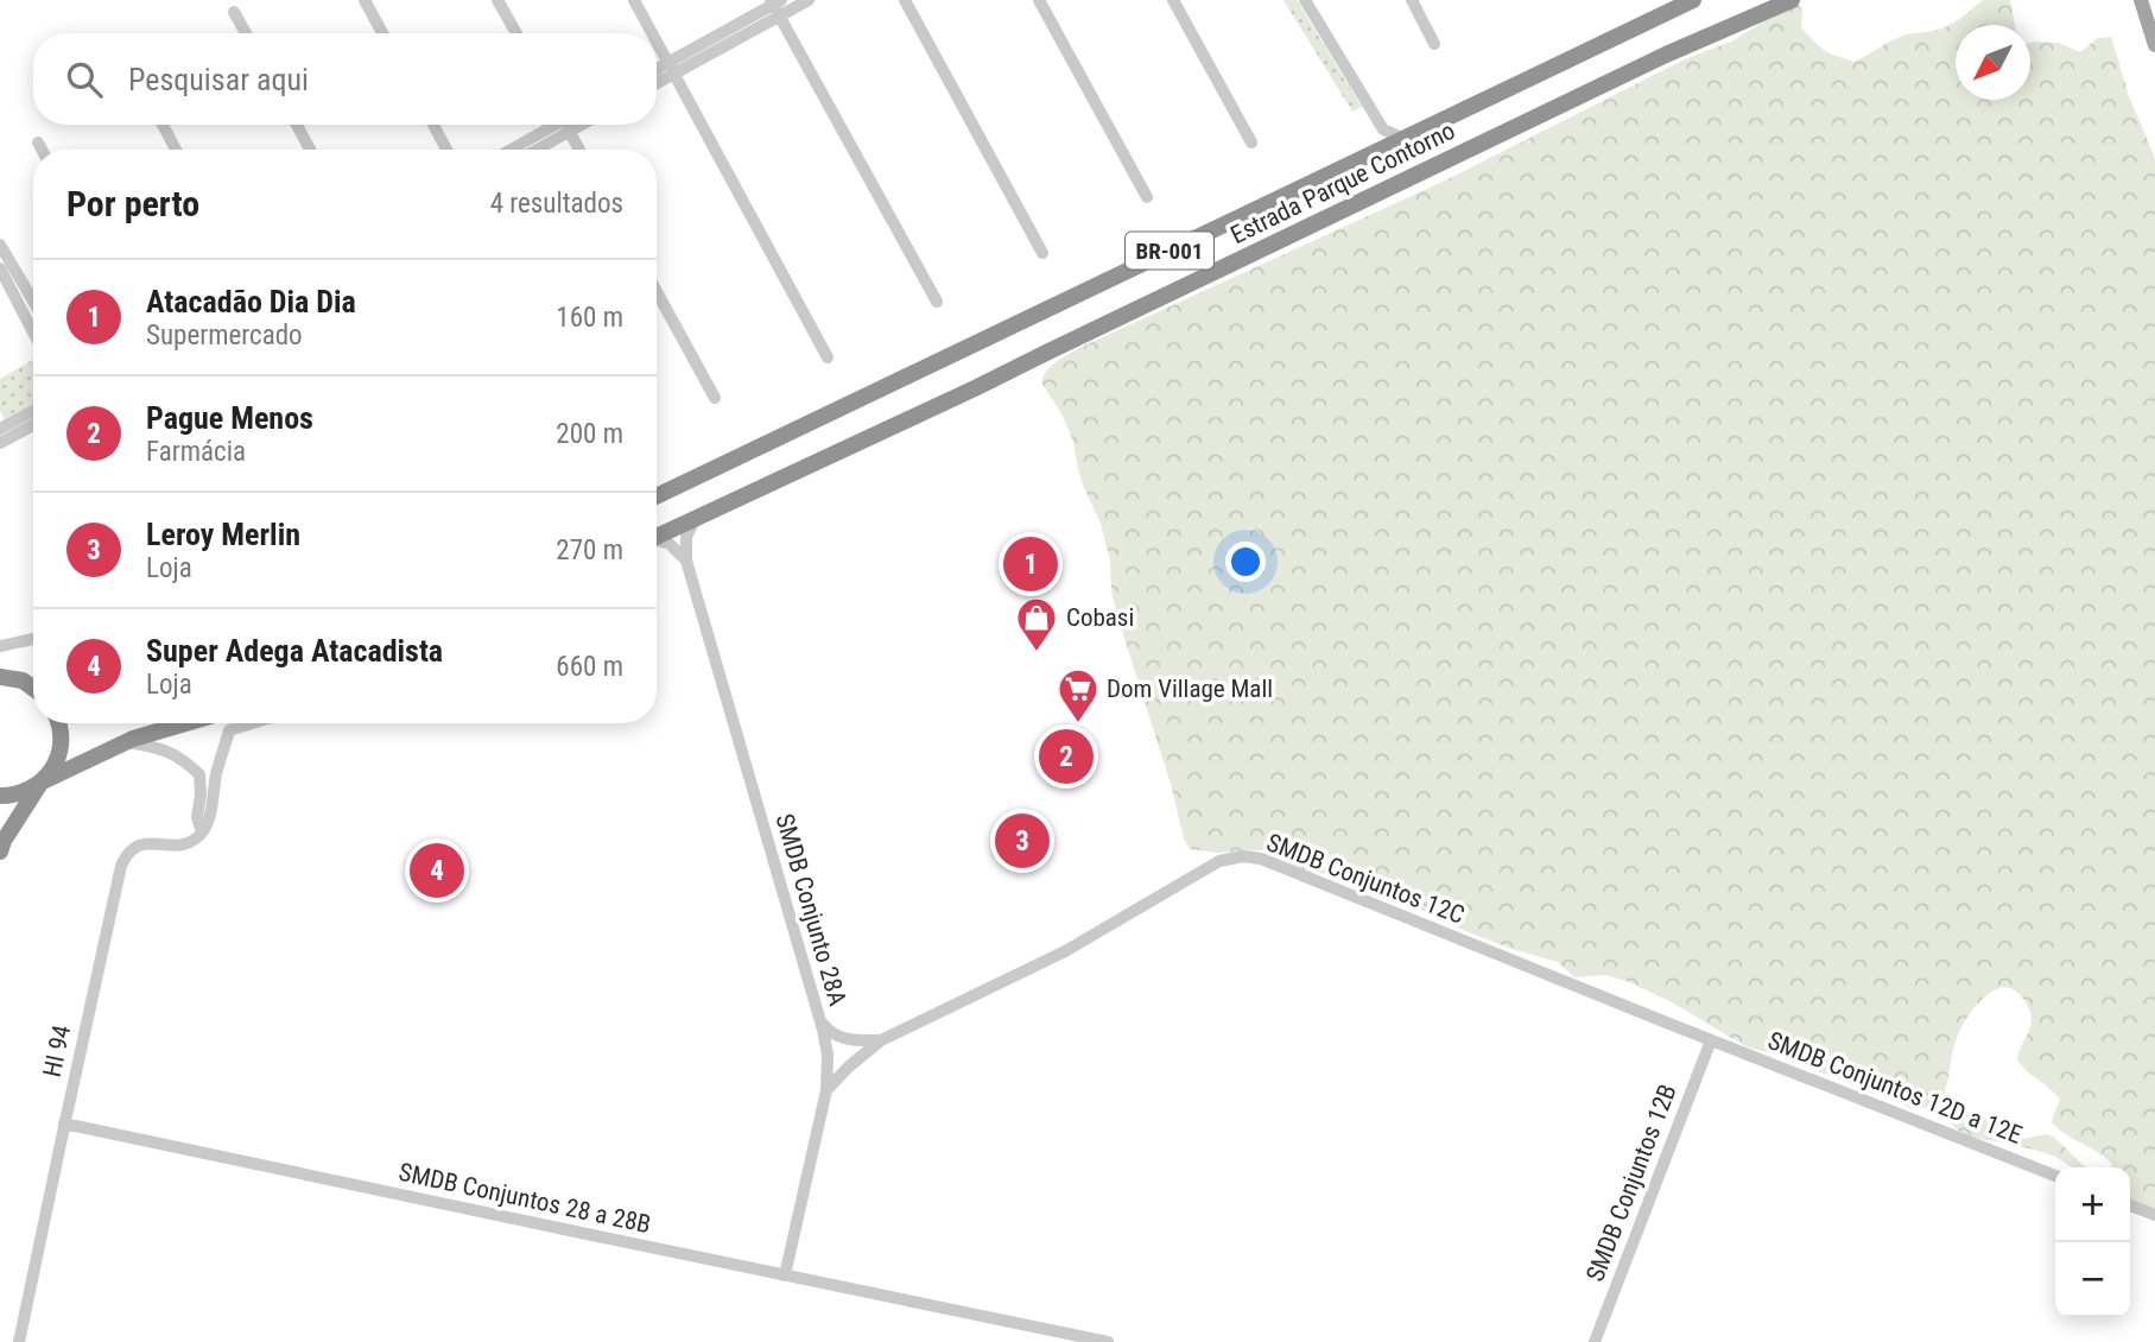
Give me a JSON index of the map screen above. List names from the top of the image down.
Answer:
{
  "streets": {
    "highway": ["Estrada Parque Contorno", "BR-001"],
    "street": [
      "SMDB Conjuntos 12C",
      "SMDB Conjunto 28A",
      "HI 94",
      "SMDB Conjuntos 12D a 12E",
      "SMDB Conjuntos 12B",
      "SMDB Conjuntos 28 a 28B"
    ]
  },
  "crossings": [
    ["SMDB Conjuntos 12C", "SMDB Conjunto 28A"],
    ["SMDB Conjuntos 12C", "SMDB Conjuntos 12D a 12E"],
    ["SMDB Conjuntos 12C", "SMDB Conjuntos 12B"],
    ["SMDB Conjunto 28A", "SMDB Conjuntos 28 a 28B"],
    ["HI 94", "SMDB Conjuntos 28 a 28B"],
    ["SMDB Conjuntos 12D a 12E", "SMDB Conjuntos 12B"]
  ],
  "places": {
    "shop": ["Cobasi"],
    "supermarket": ["Dom Village Mall"]
  },
  "north": "bottom left",
  "page": {
    "search": "Pesquisar aqui",
    "heading": ["Por perto", "4 resultados"],
    "list": [
      {
        "mark": "1",
        "name": "Atacadão Dia Dia",
        "note": "Supermercado",
        "value": "160 m"
      },
      {
        "mark": "2",
        "name": "Pague Menos",
        "note": "Farmácia",
        "value": "200 m"
      },
      {
        "mark": "3",
        "name": "Leroy Merlin",
        "note": "Loja",
        "value": "270 m"
      },
      {
        "mark": "4",
        "name": "Super Adega Atacadista",
        "note": "Loja",
        "value": "660 m"
      }
    ],
    "pins": [
      "1",
      "2",
      "3",
      "4"
    ],
    "map_buttons": ["+", "−"]
  }
}
